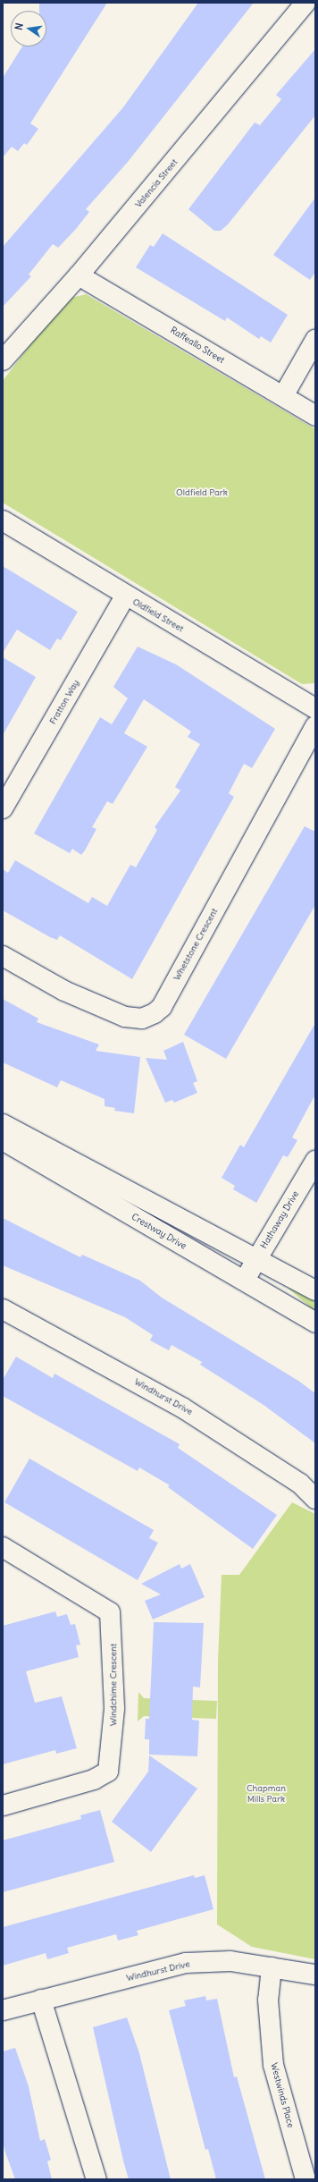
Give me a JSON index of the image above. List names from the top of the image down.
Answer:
{
  "streets": {
    "street": [
      "Valencia Street",
      "Raffeallo Street",
      "Oldfield Street",
      "Fratton Way",
      "Whetstone Crescent",
      "Hathaway Drive",
      "Crestway Drive",
      "Windhurst Drive",
      "Windchime Crescent",
      "Westwinds Place"
    ]
  },
  "crossings": [
    ["Valencia Street", "Raffeallo Street"],
    ["Oldfield Street", "Fratton Way"],
    ["Hathaway Drive", "Crestway Drive"],
    ["Windhurst Drive", "Westwinds Place"]
  ],
  "parks": ["Oldfield Park", "Chapman Mills Park"],
  "north": "left"
}
